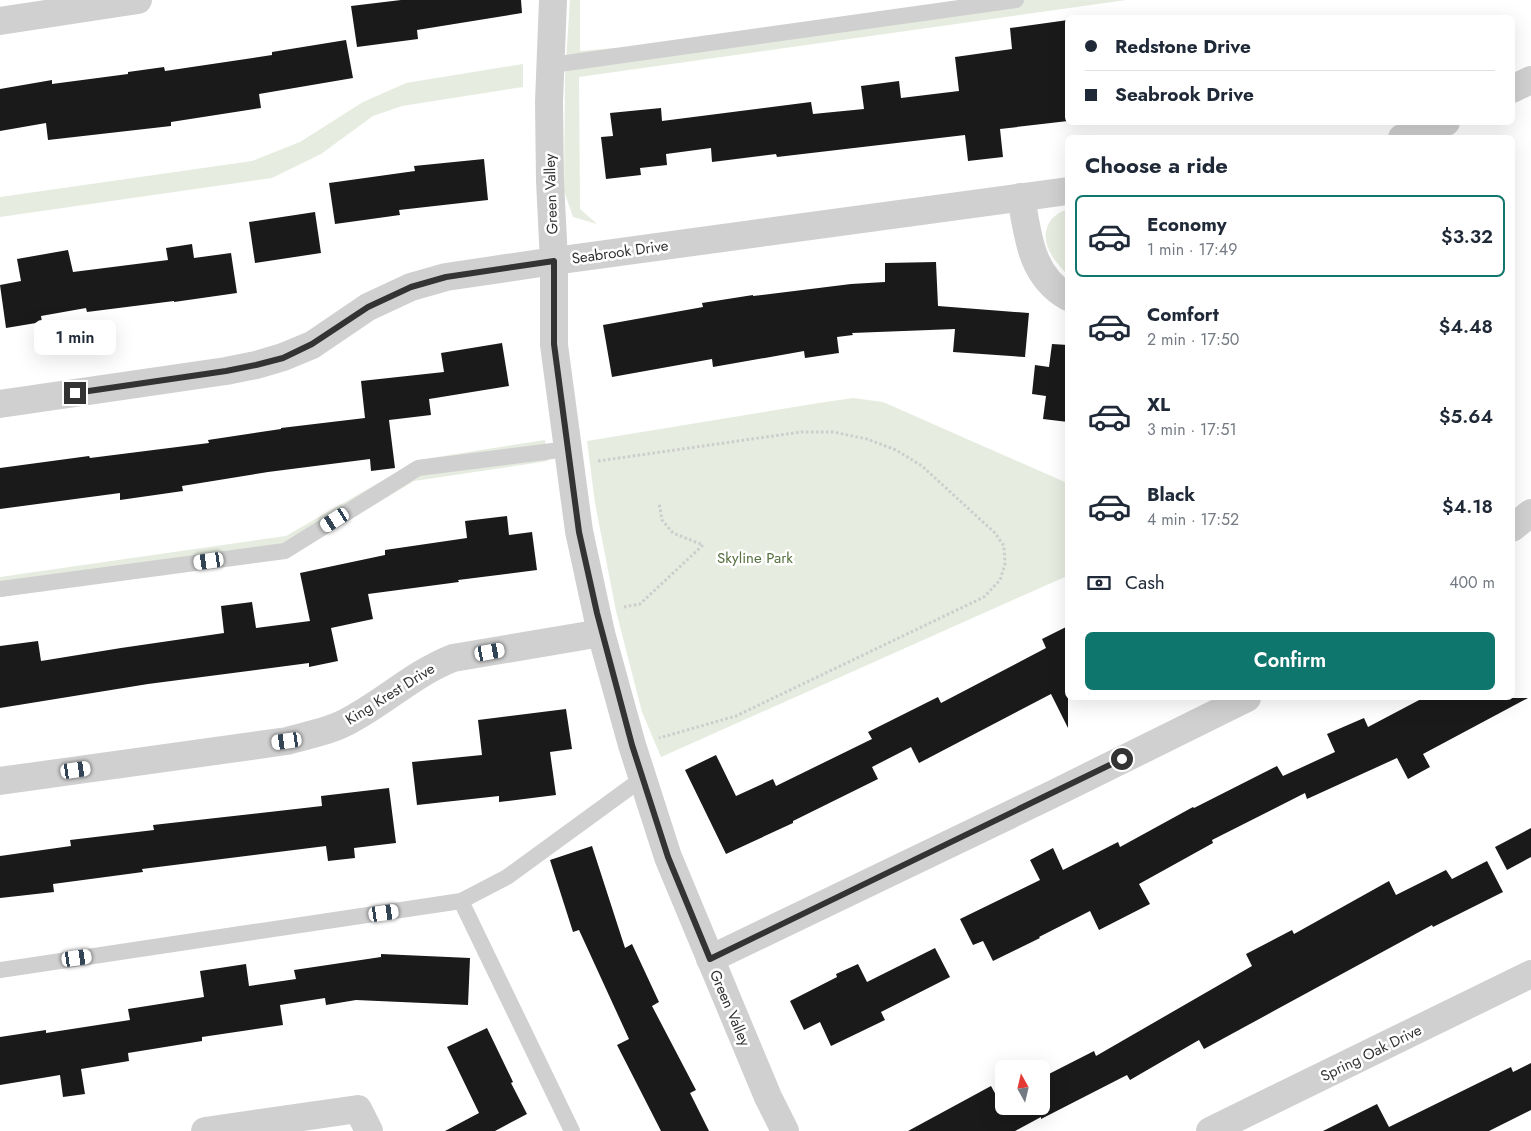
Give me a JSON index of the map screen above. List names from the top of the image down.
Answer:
{
  "streets": {
    "street": [
      "Green Valley",
      "Seabrook Drive",
      "King Krest Drive",
      "Spring Oak Drive"
    ]
  },
  "crossings": [
    ["Green Valley", "Seabrook Drive"],
    ["Green Valley", "King Krest Drive"]
  ],
  "parks": ["Skyline Park"],
  "north": "top",
  "page": {
    "banner": ["Redstone Drive", "Seabrook Drive"],
    "heading": "Choose a ride",
    "list": [
      {
        "name": "Economy",
        "note": "1 min · 17:49",
        "value": "$3.32"
      },
      {
        "name": "Comfort",
        "note": "2 min · 17:50",
        "value": "$4.48"
      },
      {
        "name": "XL",
        "note": "3 min · 17:51",
        "value": "$5.64"
      },
      {
        "name": "Black",
        "note": "4 min · 17:52",
        "value": "$4.18"
      }
    ],
    "bubble": "1 min",
    "pay": ["Cash", "400 m"],
    "buttons": "Confirm"
  }
}
